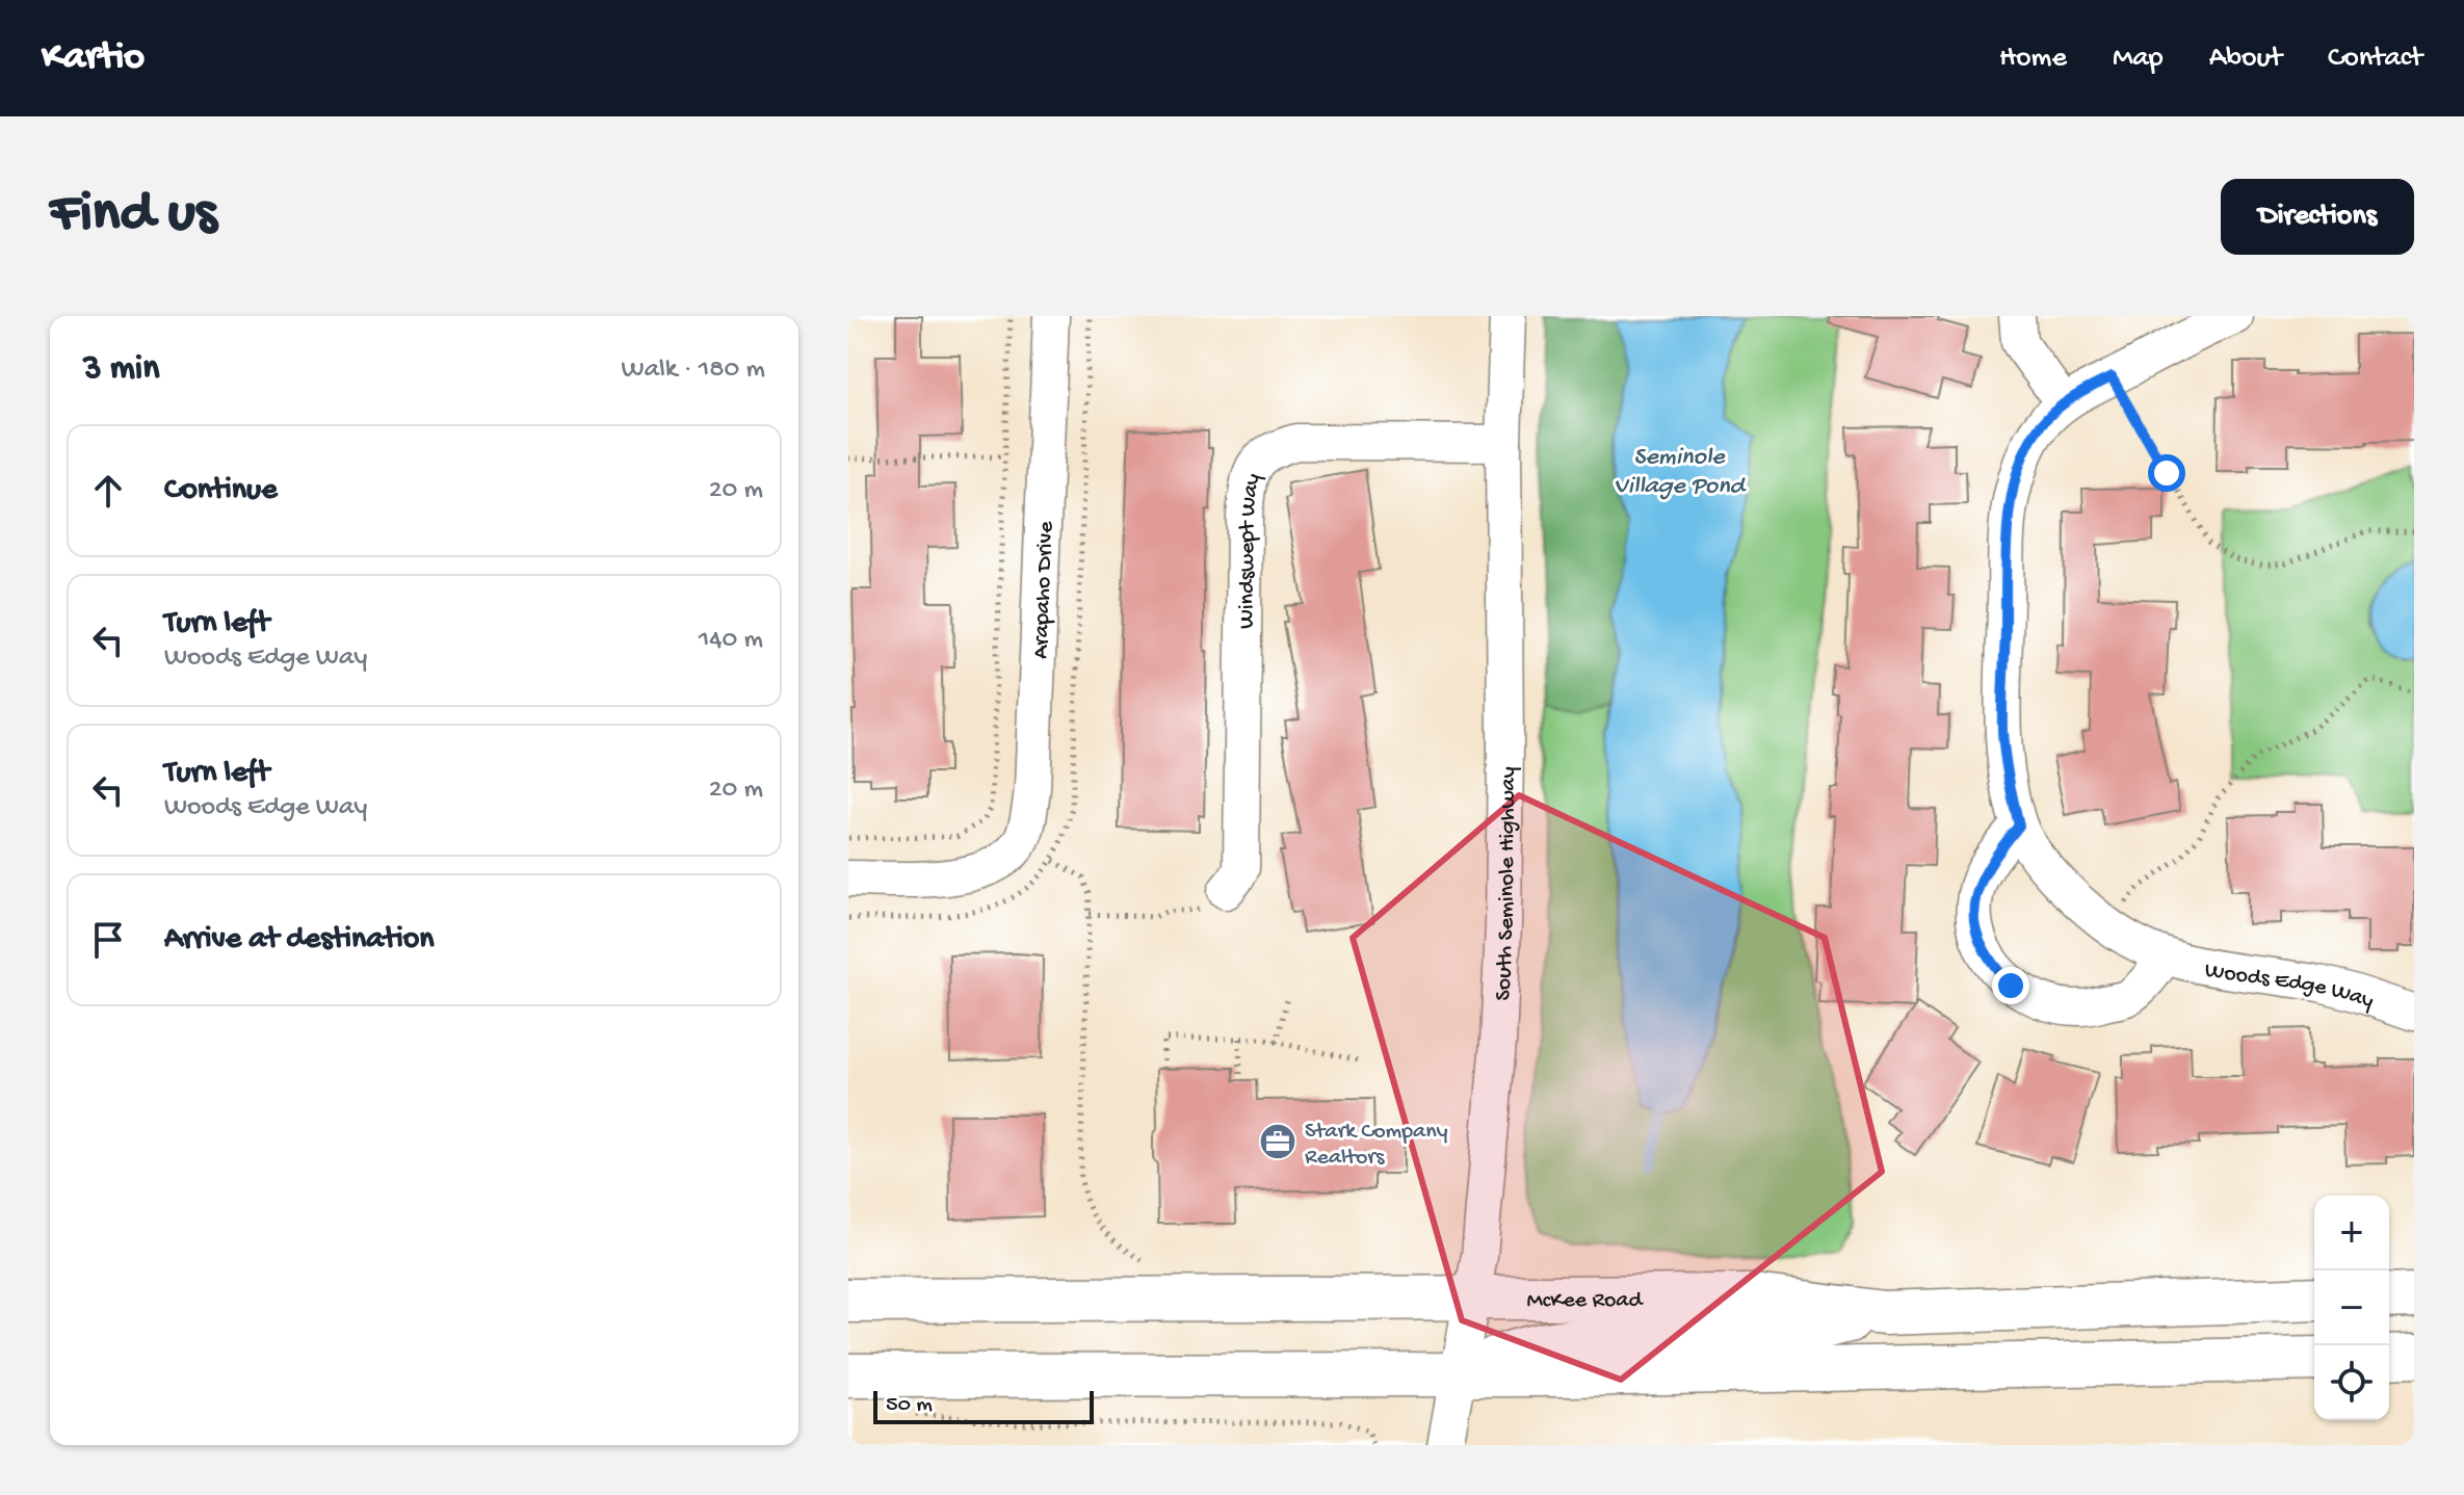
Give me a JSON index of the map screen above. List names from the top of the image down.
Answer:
{
  "streets": {
    "main road": ["McKee Road"],
    "street": [
      "Windswept Way",
      "Arapaho Drive",
      "South Seminole Highway",
      "Woods Edge Way"
    ]
  },
  "crossings": [
    ["Windswept Way", "South Seminole Highway"],
    ["South Seminole Highway", "McKee Road"]
  ],
  "water": ["Seminole Village Pond"],
  "places": {
    "office": ["Stark Company Realtors"]
  },
  "scale_bar": "50 m",
  "page": {
    "header": "Kartio",
    "nav": [
      "Home",
      "Map",
      "About",
      "Contact"
    ],
    "buttons": "Directions",
    "title": "Find us",
    "heading": ["3 min", "Walk · 180 m"],
    "list": [
      ["Continue", "20 m"],
      ["Turn left", "Woods Edge Way", "140 m"],
      ["Turn left", "Woods Edge Way", "20 m"],
      "Arrive at destination"
    ],
    "map_buttons": ["+", "−"],
    "scale": "50 m"
  }
}
